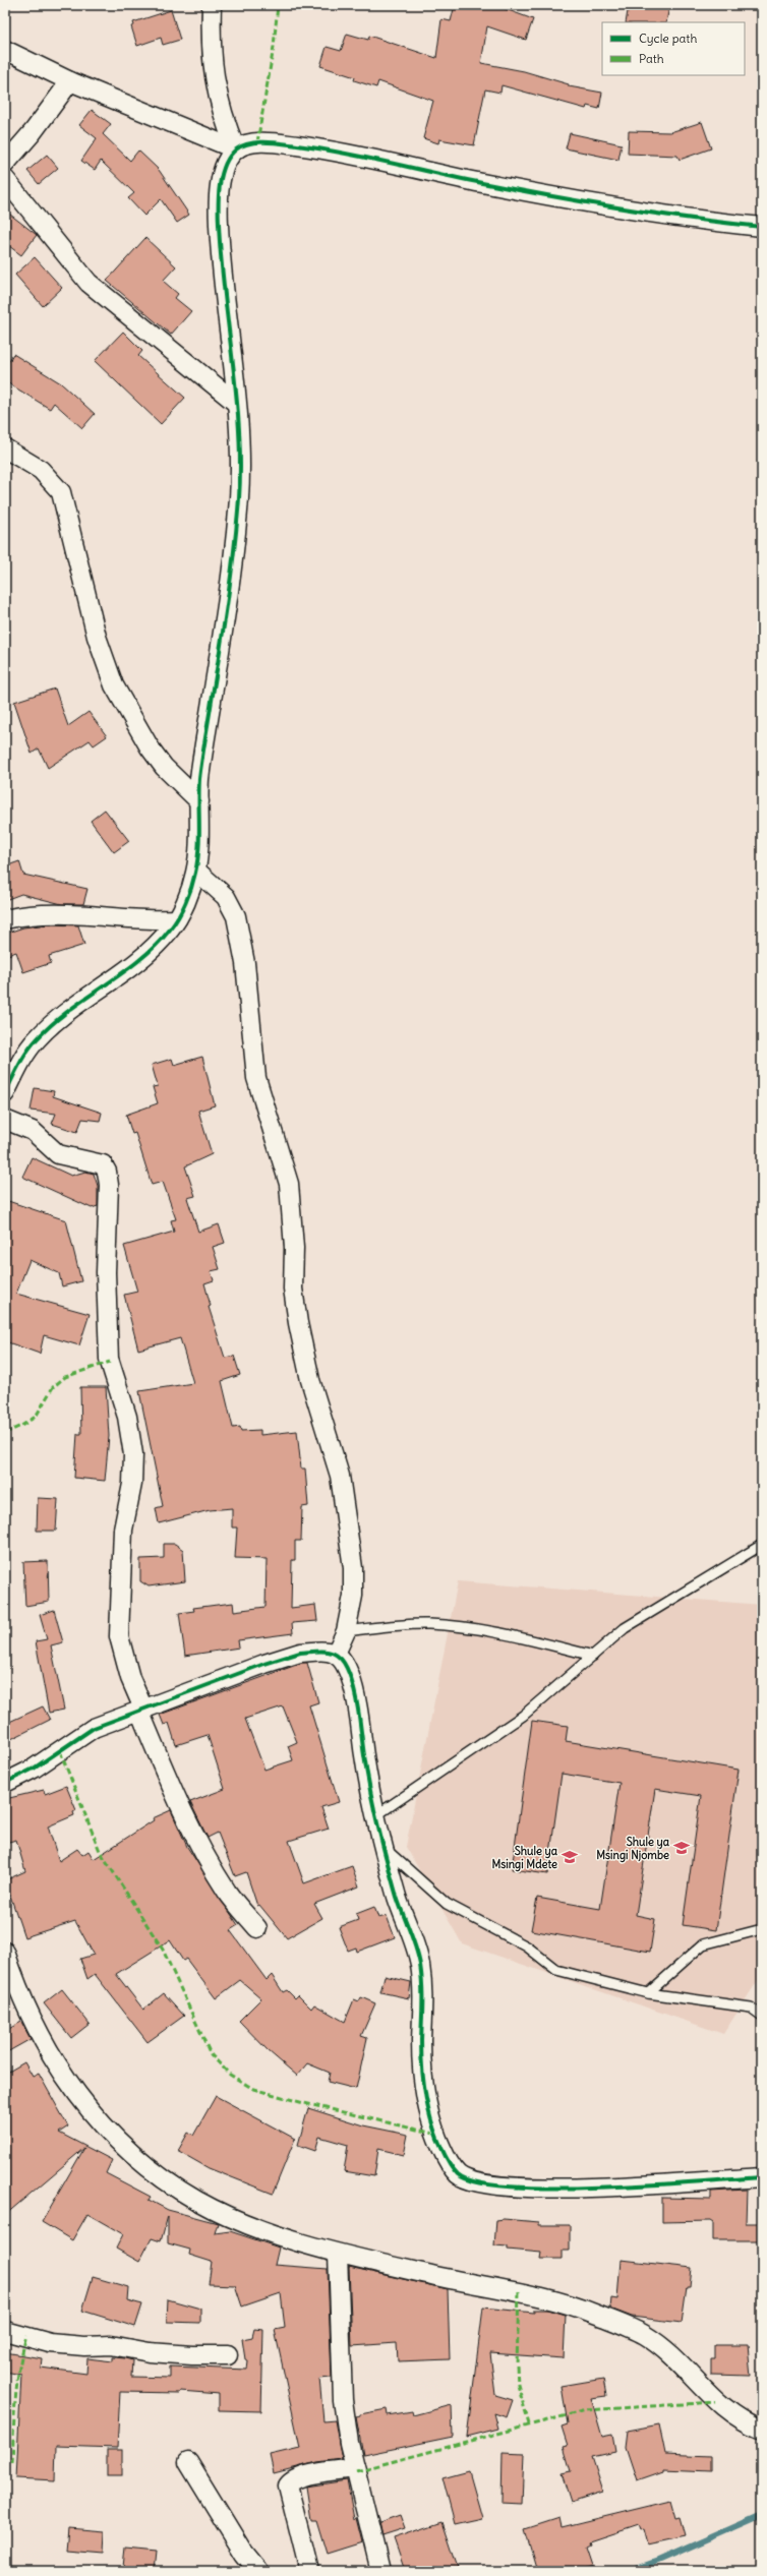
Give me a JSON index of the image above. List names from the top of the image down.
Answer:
{
  "places": {
    "school or university": ["Shule ya Msingi Njombe", "Shule ya Msingi Mdete"]
  },
  "legend": ["Cycle path", "Path"]
}
